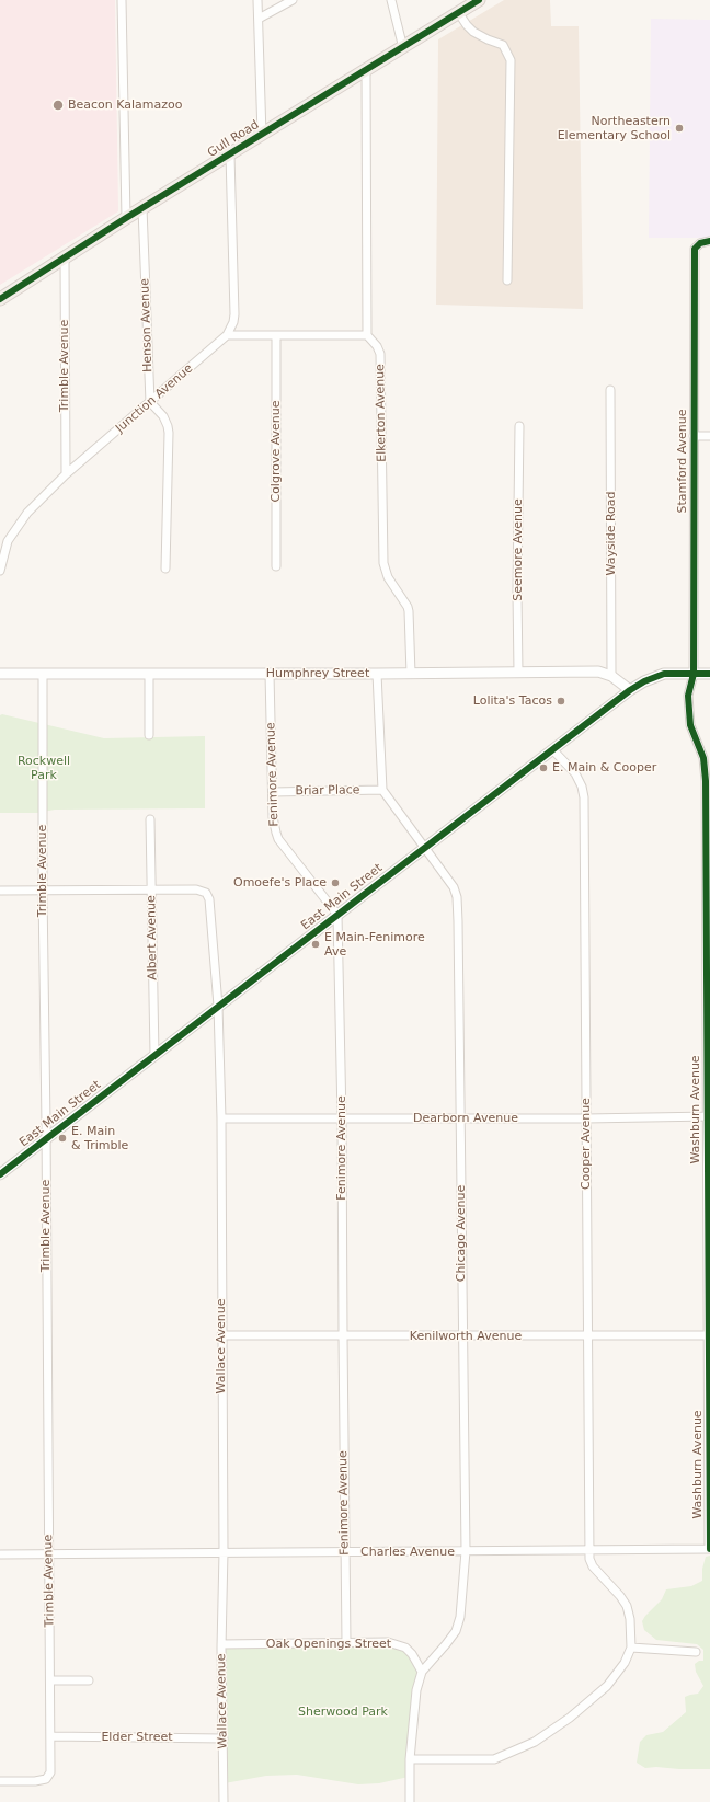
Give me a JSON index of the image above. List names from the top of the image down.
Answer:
{
  "streets": {
    "main road": ["Gull Road"],
    "street": [
      "Henson Avenue",
      "Trimble Avenue",
      "Junction Avenue",
      "Elkerton Avenue",
      "Colgrove Avenue",
      "Stamford Avenue",
      "Wayside Road",
      "Seemore Avenue",
      "Humphrey Street",
      "Fenimore Avenue",
      "Briar Place",
      "East Main Street",
      "Albert Avenue",
      "Washburn Avenue",
      "Dearborn Avenue",
      "Cooper Avenue",
      "Chicago Avenue",
      "Kenilworth Avenue",
      "Wallace Avenue",
      "Charles Avenue",
      "Oak Openings Street",
      "Elder Street"
    ]
  },
  "crossings": [
    ["Gull Road", "Henson Avenue"],
    ["Gull Road", "Trimble Avenue"],
    ["Henson Avenue", "Junction Avenue"],
    ["Trimble Avenue", "Junction Avenue"],
    ["Trimble Avenue", "Humphrey Street"],
    ["Trimble Avenue", "East Main Street"],
    ["Trimble Avenue", "Charles Avenue"],
    ["Trimble Avenue", "Elder Street"],
    ["Elkerton Avenue", "Humphrey Street"],
    ["Stamford Avenue", "East Main Street"],
    ["Stamford Avenue", "Washburn Avenue"],
    ["Wayside Road", "Humphrey Street"],
    ["Seemore Avenue", "Humphrey Street"],
    ["Humphrey Street", "Fenimore Avenue"],
    ["Humphrey Street", "East Main Street"],
    ["Fenimore Avenue", "Briar Place"],
    ["Fenimore Avenue", "East Main Street"],
    ["Fenimore Avenue", "Dearborn Avenue"],
    ["Fenimore Avenue", "Kenilworth Avenue"],
    ["Fenimore Avenue", "Charles Avenue"],
    ["Fenimore Avenue", "Oak Openings Street"],
    ["Briar Place", "Chicago Avenue"],
    ["East Main Street", "Albert Avenue"],
    ["East Main Street", "Washburn Avenue"],
    ["East Main Street", "Cooper Avenue"],
    ["East Main Street", "Chicago Avenue"],
    ["East Main Street", "Wallace Avenue"],
    ["Albert Avenue", "Wallace Avenue"],
    ["Washburn Avenue", "Dearborn Avenue"],
    ["Washburn Avenue", "Kenilworth Avenue"],
    ["Washburn Avenue", "Charles Avenue"],
    ["Dearborn Avenue", "Cooper Avenue"],
    ["Dearborn Avenue", "Chicago Avenue"],
    ["Dearborn Avenue", "Wallace Avenue"],
    ["Cooper Avenue", "Kenilworth Avenue"],
    ["Cooper Avenue", "Charles Avenue"],
    ["Chicago Avenue", "Kenilworth Avenue"],
    ["Chicago Avenue", "Charles Avenue"],
    ["Chicago Avenue", "Oak Openings Street"],
    ["Kenilworth Avenue", "Wallace Avenue"],
    ["Wallace Avenue", "Charles Avenue"],
    ["Wallace Avenue", "Oak Openings Street"],
    ["Wallace Avenue", "Elder Street"]
  ],
  "parks": ["Rockwell Park", "Sherwood Park"],
  "places": [
    "Beacon Kalamazoo",
    "Northeastern Elementary School",
    "Lolita's Tacos",
    "E. Main & Cooper",
    "Omoefe's Place",
    "E Main-Fenimore Ave",
    "E. Main & Trimble"
  ]
}
